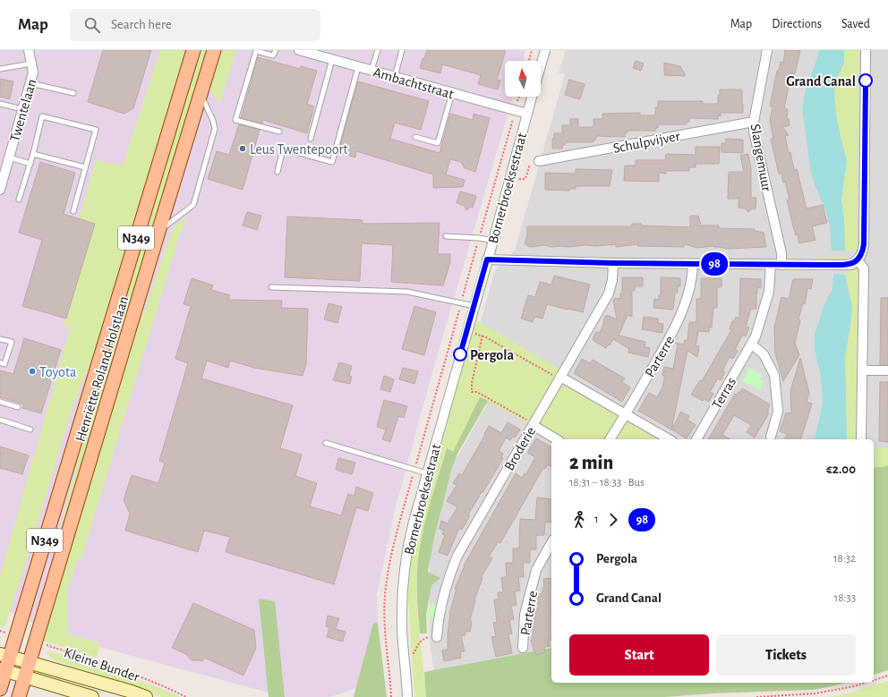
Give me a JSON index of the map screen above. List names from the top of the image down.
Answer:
{
  "streets": {
    "main road": ["N349", "Henriëtte Roland Holstlaan", "Kleine Bunder"],
    "street": [
      "Ambachtstraat",
      "Twentelaan",
      "Schulpvijver",
      "Slangemuur",
      "Bornerbroeksestraat",
      "Parterre",
      "Terras",
      "Broderie"
    ]
  },
  "crossings": [
    ["Ambachtstraat", "Bornerbroeksestraat"],
    ["Schulpvijver", "Slangemuur"],
    ["Henriëtte Roland Holstlaan", "Kleine Bunder"]
  ],
  "places": [
    "Grand Canal",
    "Leus Twentepoort",
    "Pergola",
    "Toyota"
  ],
  "lines": ["bus line 98"],
  "north": "top",
  "page": {
    "header": "Map",
    "search": "Search here",
    "nav": ["Map", "Directions", "Saved"],
    "on_map": "98",
    "heading": ["2 min", "18:31 – 18:33 · Bus", "€2.00"],
    "legs": ["1", "98"],
    "list": [
      {
        "name": "Pergola",
        "value": "18:32"
      },
      {
        "name": "Grand Canal",
        "value": "18:33"
      }
    ],
    "buttons": ["Start", "Tickets"]
  }
}
